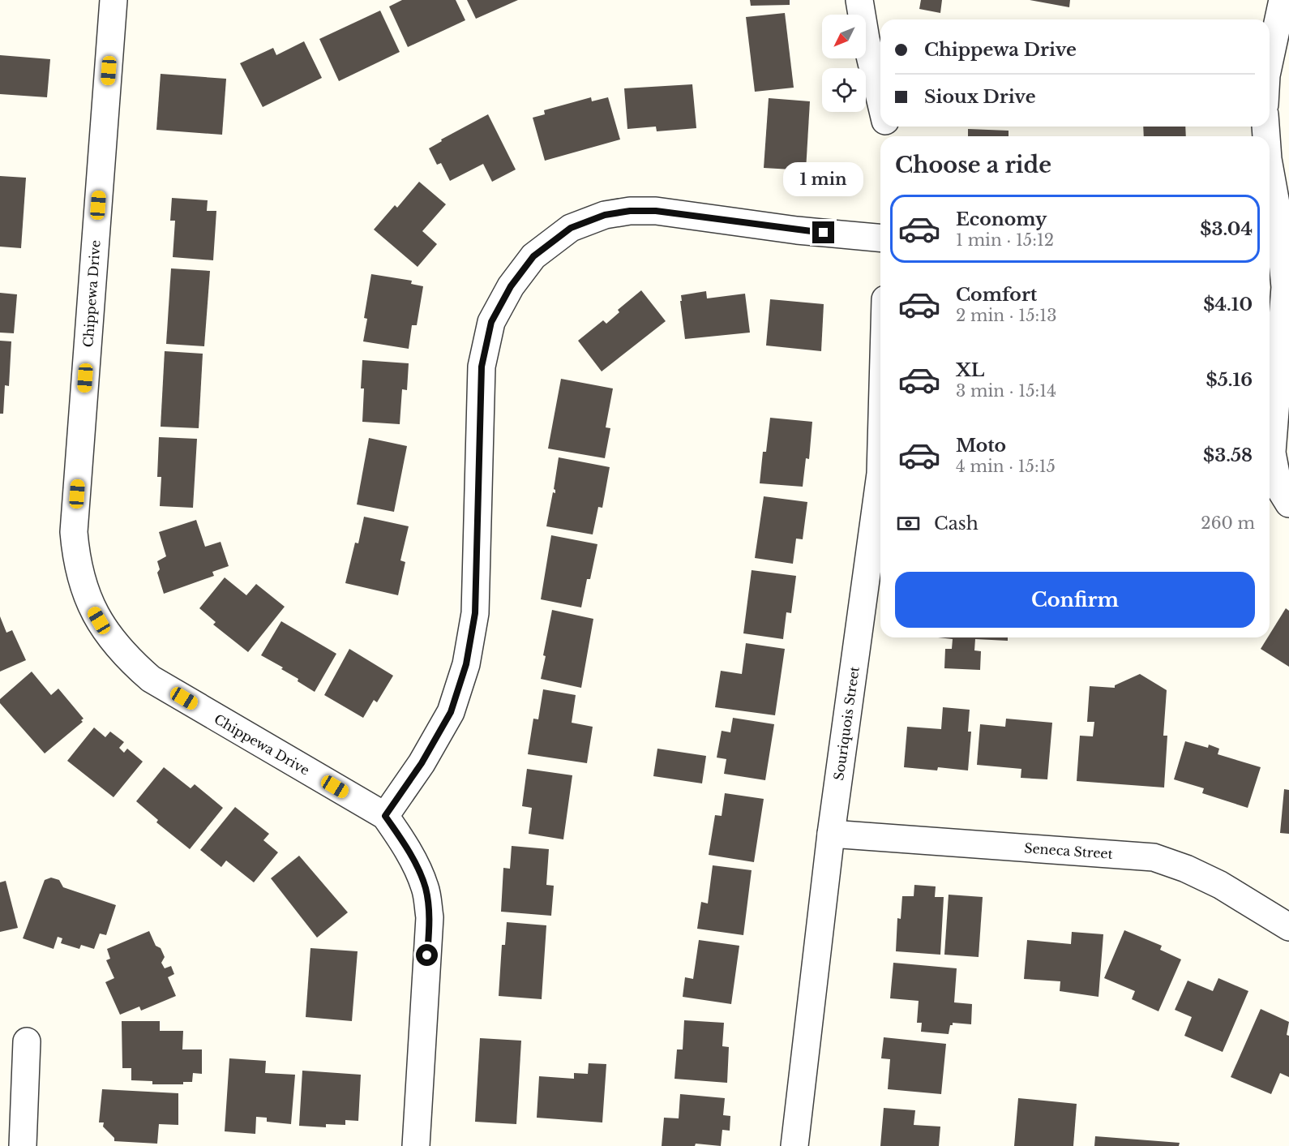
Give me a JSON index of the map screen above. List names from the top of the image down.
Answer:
{
  "streets": {
    "street": ["Chippewa Drive", "Souriquois Street", "Seneca Street"]
  },
  "crossings": [
    ["Souriquois Street", "Seneca Street"]
  ],
  "north": "bottom left",
  "page": {
    "banner": ["Chippewa Drive", "Sioux Drive"],
    "heading": "Choose a ride",
    "bubble": "1 min",
    "list": [
      {
        "name": "Economy",
        "note": "1 min · 15:12",
        "value": "$3.04"
      },
      {
        "name": "Comfort",
        "note": "2 min · 15:13",
        "value": "$4.10"
      },
      {
        "name": "XL",
        "note": "3 min · 15:14",
        "value": "$5.16"
      },
      {
        "name": "Moto",
        "note": "4 min · 15:15",
        "value": "$3.58"
      }
    ],
    "pay": ["Cash", "260 m"],
    "buttons": "Confirm"
  }
}
